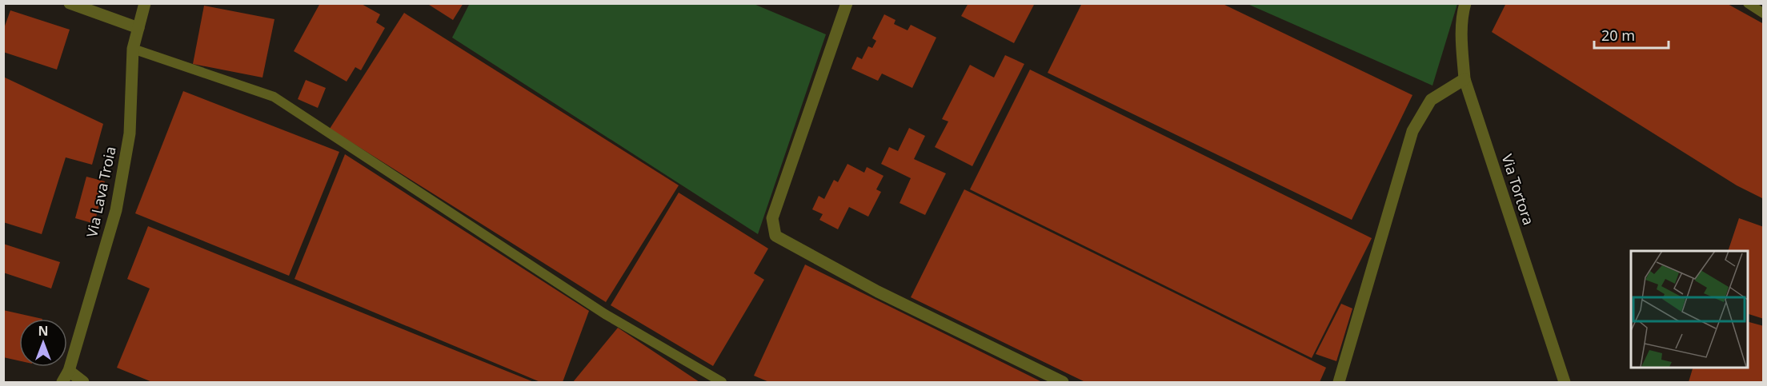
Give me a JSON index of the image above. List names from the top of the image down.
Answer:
{
  "streets": {
    "street": ["Via Tortora", "Via Lava Troia"]
  },
  "scale_bar": "20 m",
  "north": "top"
}
